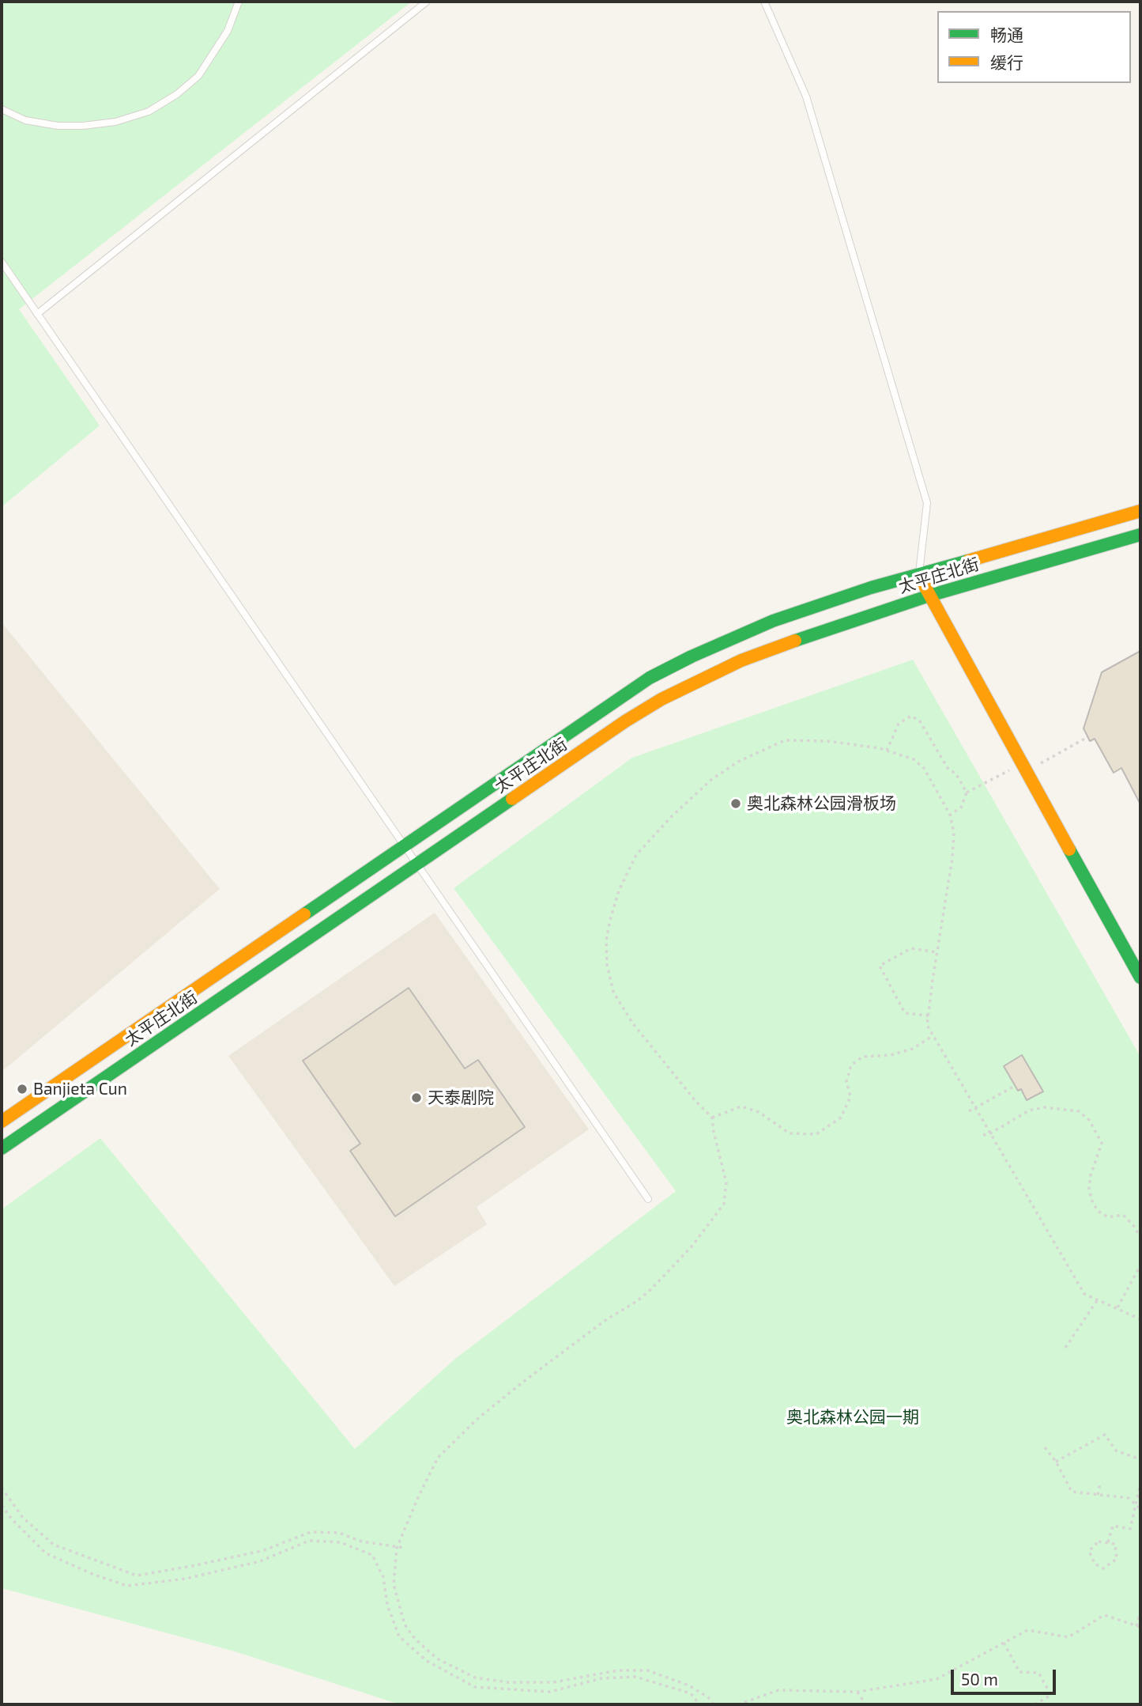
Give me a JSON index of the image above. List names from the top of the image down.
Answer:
{
  "streets": {
    "main road": ["太平庄北街"]
  },
  "parks": ["奥北森林公园一期"],
  "places": ["奥北森林公园滑板场", "Banjieta Cun", "天泰剧院"],
  "legend": ["畅通", "缓行"],
  "scale_bar": "50 m"
}
